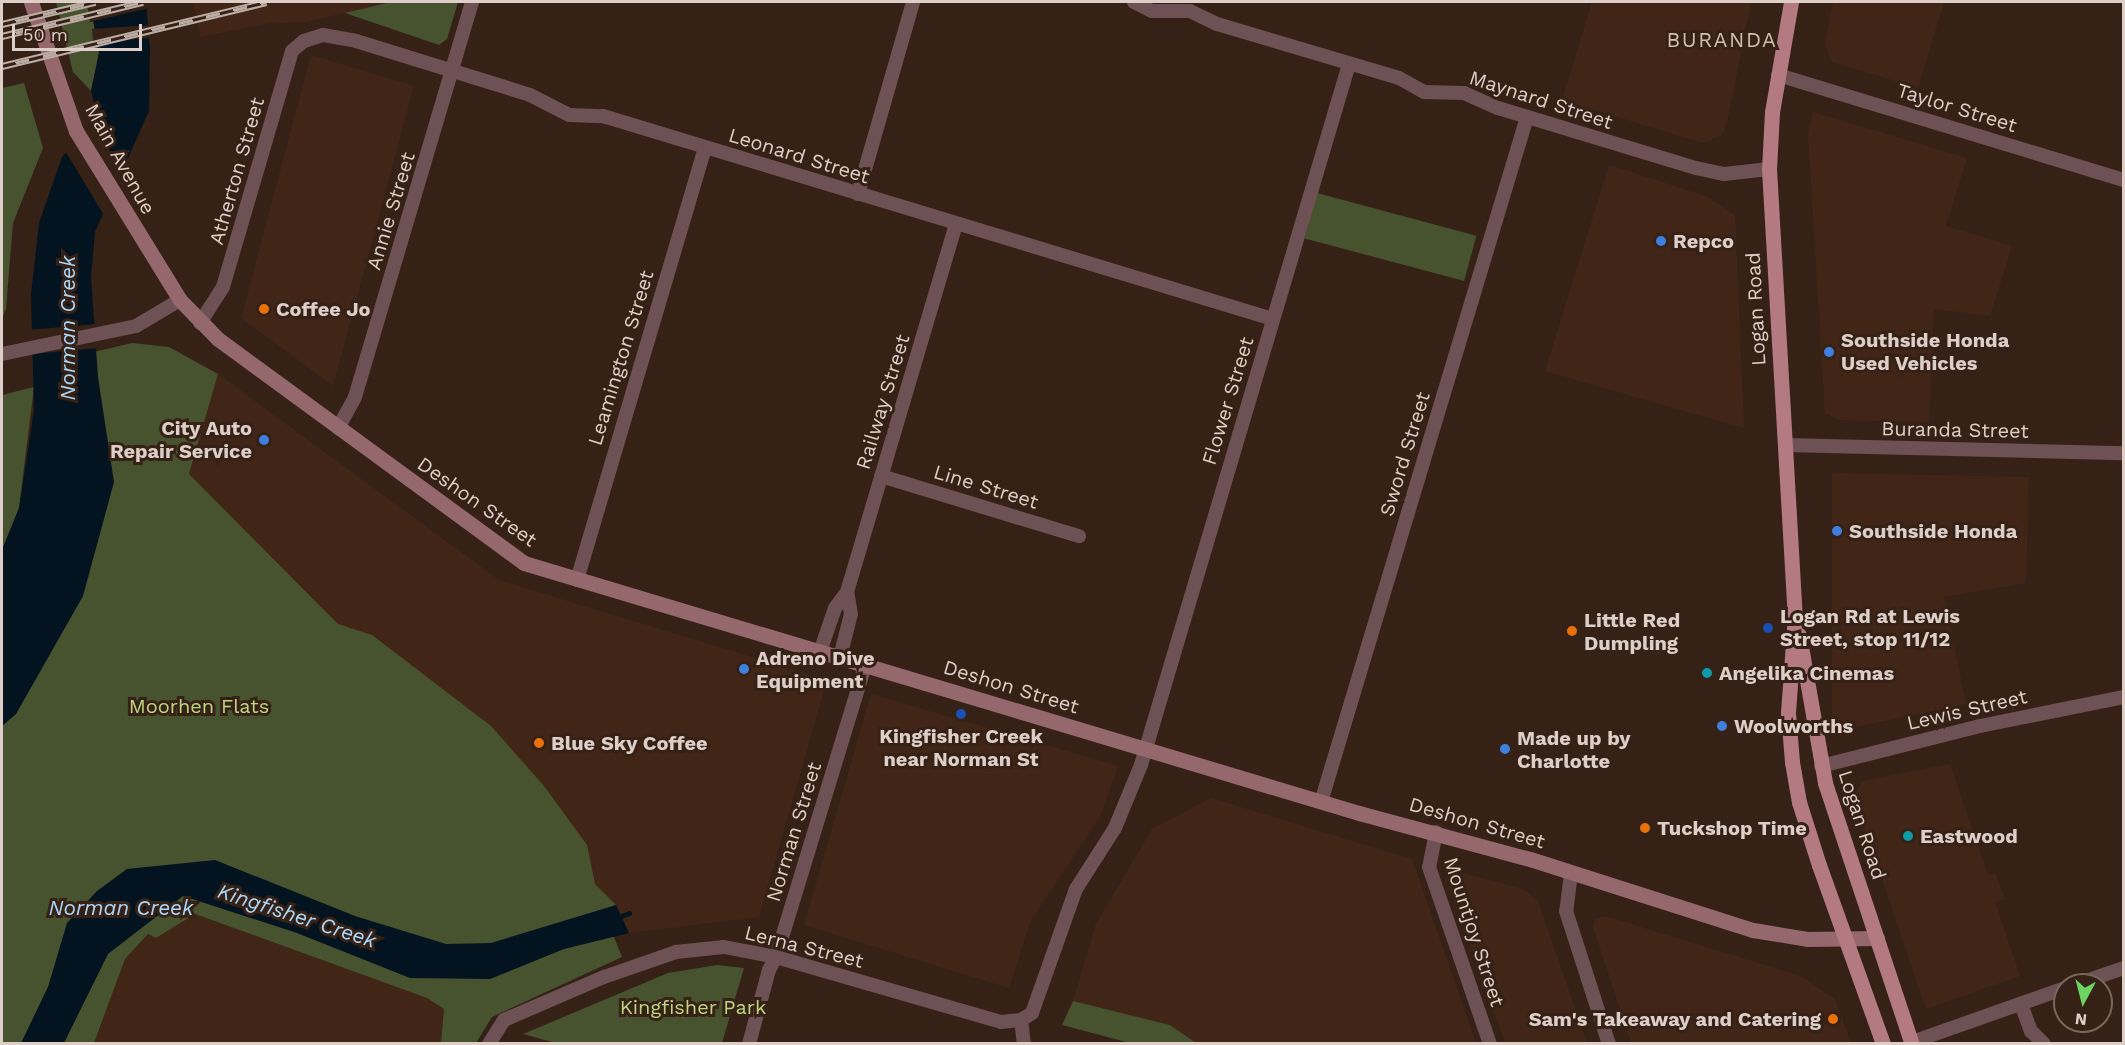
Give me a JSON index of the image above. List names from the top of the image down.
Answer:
{
  "streets": {
    "main road": ["Logan Road"],
    "street": [
      "Maynard Street",
      "Taylor Street",
      "Leonard Street",
      "Main Avenue",
      "Atherton Street",
      "Annie Street",
      "Leamington Street",
      "Flower Street",
      "Railway Street",
      "Buranda Street",
      "Sword Street",
      "Line Street",
      "Deshon Street",
      "Lewis Street",
      "Norman Street",
      "Mountjoy Street",
      "Lerna Street"
    ]
  },
  "crossings": [
    ["Maynard Street", "Logan Road"],
    ["Maynard Street", "Flower Street"],
    ["Maynard Street", "Sword Street"],
    ["Taylor Street", "Logan Road"],
    ["Leonard Street", "Atherton Street"],
    ["Leonard Street", "Annie Street"],
    ["Leonard Street", "Leamington Street"],
    ["Leonard Street", "Flower Street"],
    ["Leonard Street", "Railway Street"],
    ["Main Avenue", "Atherton Street"],
    ["Main Avenue", "Deshon Street"],
    ["Atherton Street", "Deshon Street"],
    ["Annie Street", "Deshon Street"],
    ["Logan Road", "Buranda Street"],
    ["Logan Road", "Deshon Street"],
    ["Logan Road", "Lewis Street"],
    ["Leamington Street", "Deshon Street"],
    ["Flower Street", "Deshon Street"],
    ["Flower Street", "Lerna Street"],
    ["Railway Street", "Line Street"],
    ["Railway Street", "Deshon Street"],
    ["Sword Street", "Deshon Street"],
    ["Deshon Street", "Norman Street"],
    ["Deshon Street", "Mountjoy Street"],
    ["Norman Street", "Lerna Street"]
  ],
  "districts": ["BURANDA"],
  "water": ["Norman Creek", "Kingfisher Creek"],
  "parks": ["Moorhen Flats", "Kingfisher Park"],
  "places": [
    "Repco",
    "Coffee Jo",
    "Southside Honda Used Vehicles",
    "City Auto Repair Service",
    "Southside Honda",
    "Logan Rd at Lewis Street, stop 11/12",
    "Little Red Dumpling",
    "Adreno Dive Equipment",
    "Angelika Cinemas",
    "Kingfisher Creek near Norman St",
    "Woolworths",
    "Blue Sky Coffee",
    "Made up by Charlotte",
    "Tuckshop Time",
    "Eastwood",
    "Sam's Takeaway and Catering"
  ],
  "scale_bar": "50 m",
  "north": "bottom"
}
